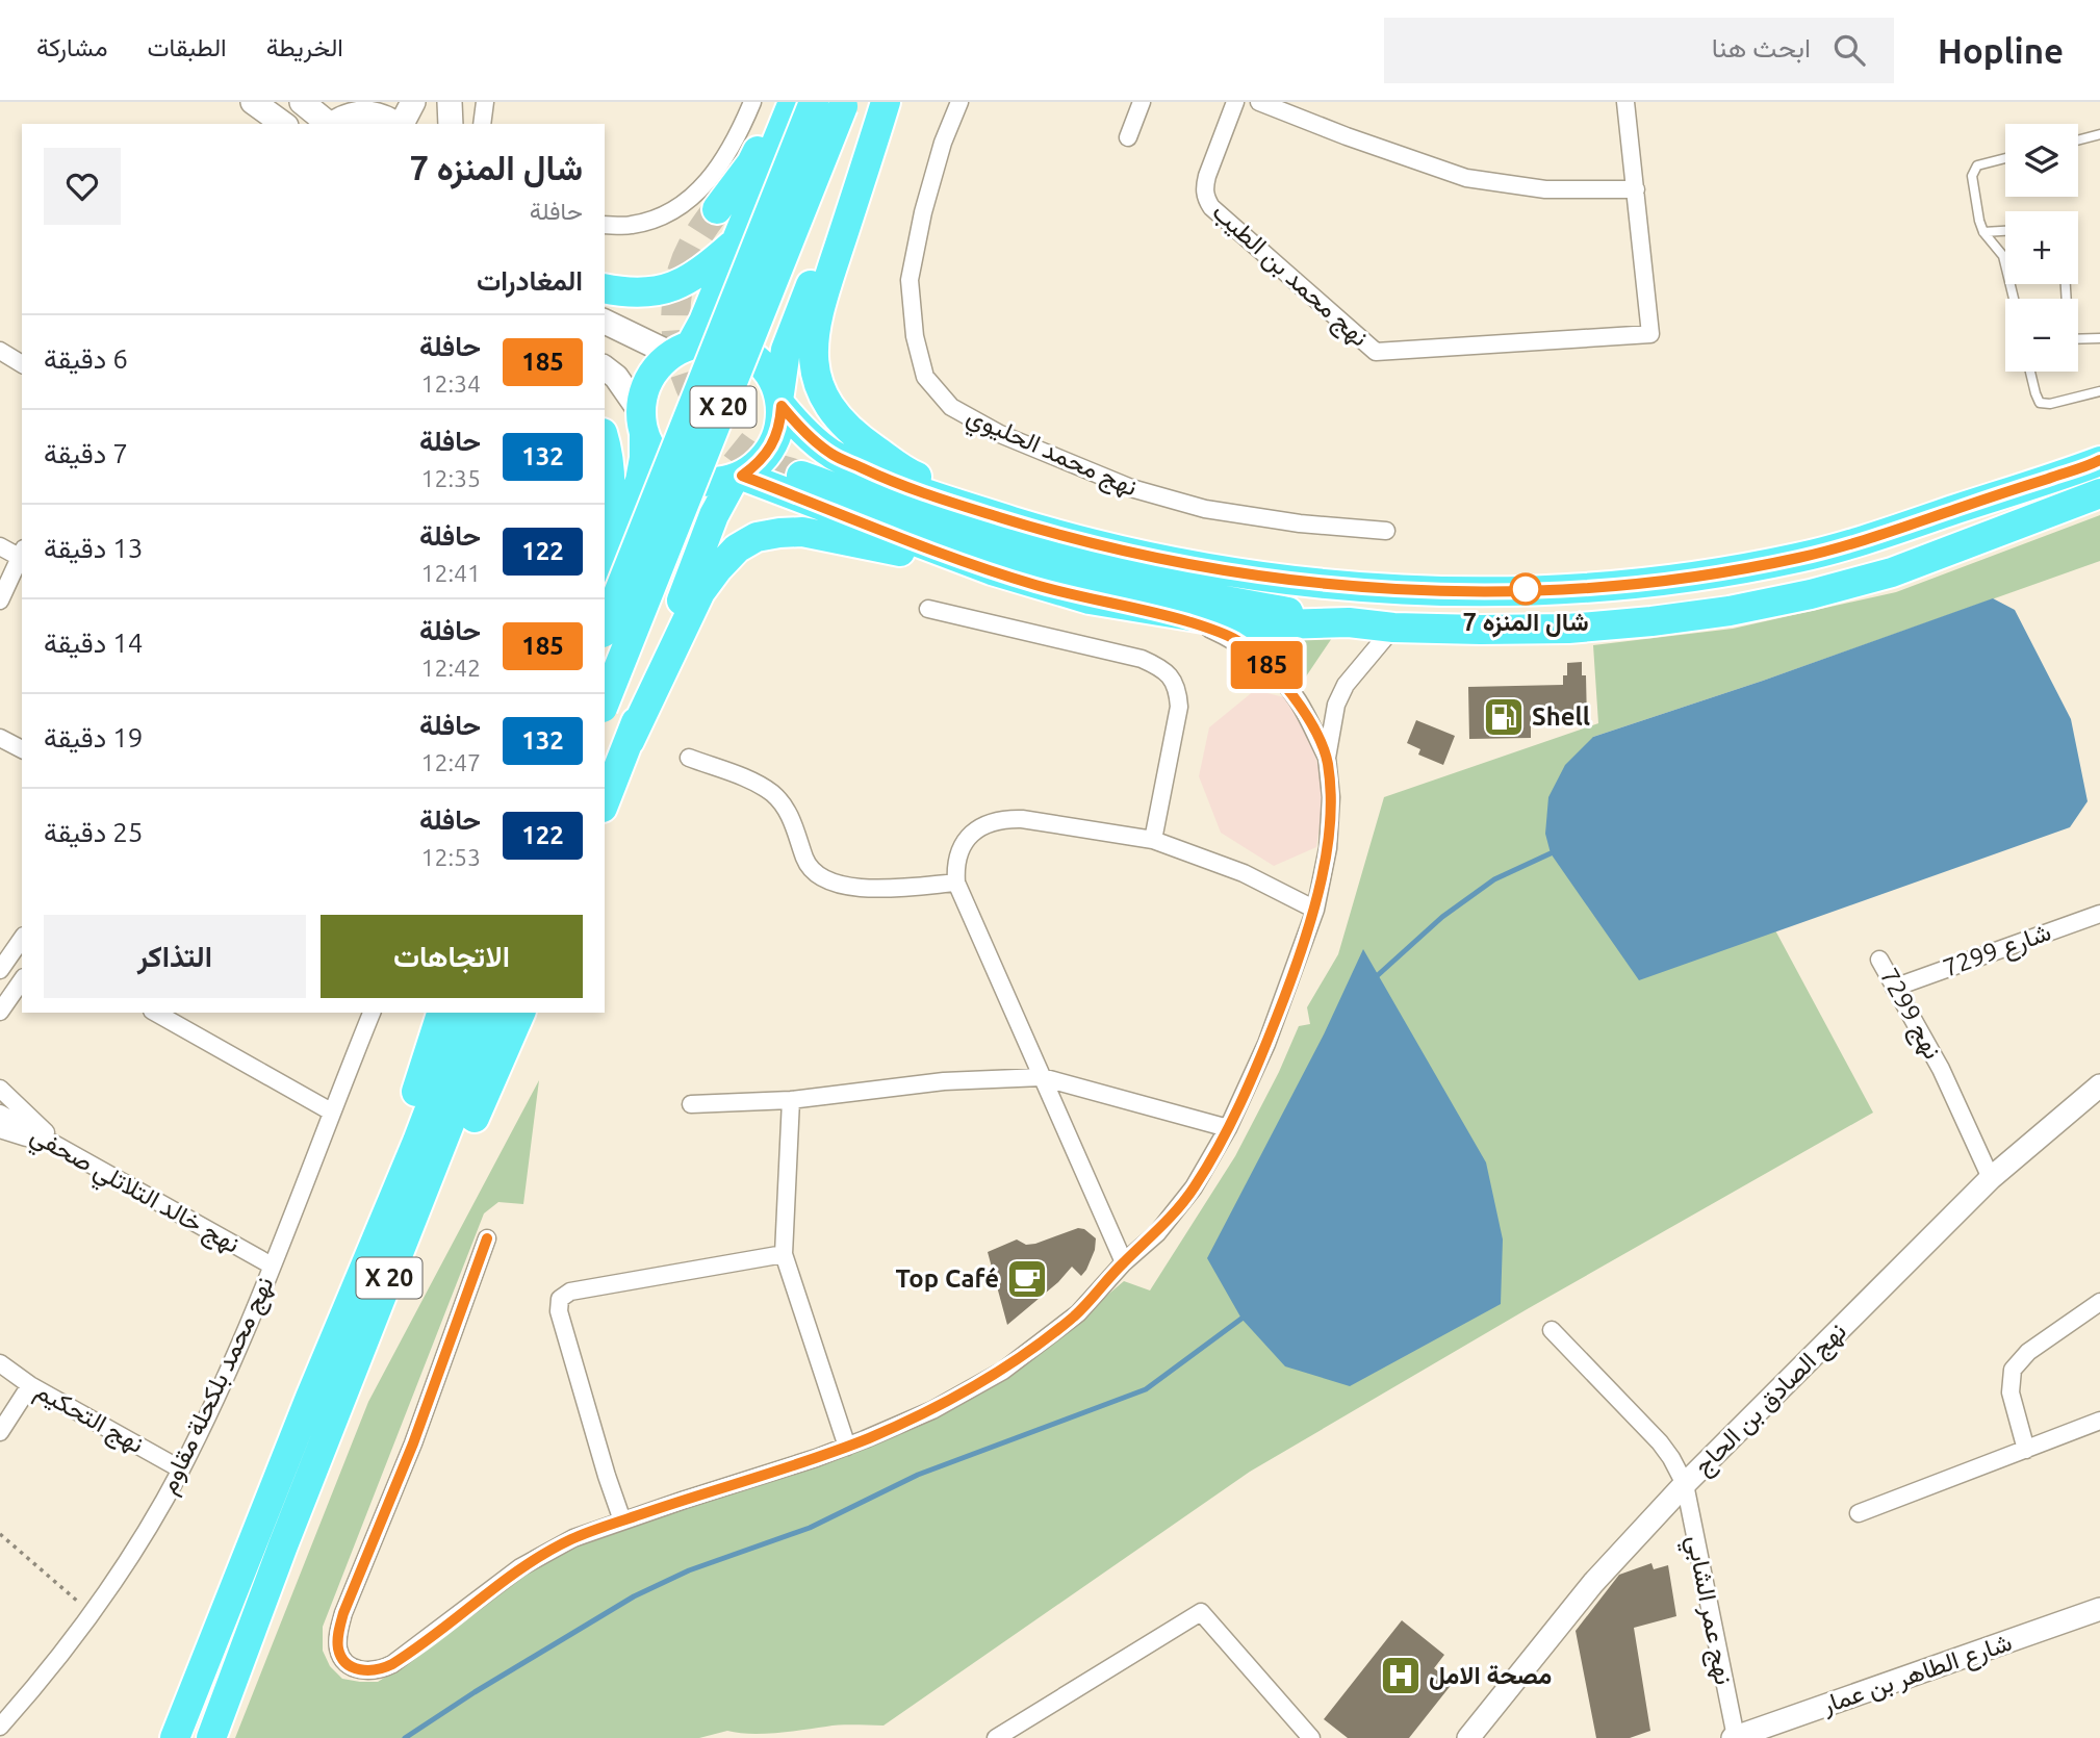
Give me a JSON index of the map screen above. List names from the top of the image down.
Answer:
{
  "streets": {
    "highway": ["X 20"],
    "street": [
      "نهج محمد بن الطيب",
      "نهج محمد الحليوي",
      "شارع 7299",
      "نهج 7299",
      "نهج خالد التلاتلي صحفي",
      "نهج محمد بلكحلة مقاوم",
      "نهج الصادق بن الحاج",
      "نهج التحكيم",
      "نهج عمر الشابي",
      "شارع الطاهر بن عمار"
    ]
  },
  "crossings": [
    ["شارع 7299", "نهج 7299"],
    ["نهج 7299", "نهج الصادق بن الحاج"],
    ["نهج خالد التلاتلي صحفي", "نهج محمد بلكحلة مقاوم"],
    ["نهج محمد بلكحلة مقاوم", "نهج التحكيم"],
    ["نهج الصادق بن الحاج", "نهج عمر الشابي"],
    ["نهج عمر الشابي", "شارع الطاهر بن عمار"]
  ],
  "places": {
    "other": ["شال المنزه 7"],
    "fuel station": ["Shell"],
    "cafe": ["Top Café"],
    "hospital": ["مصحة الامل"]
  },
  "lines": ["bus line 185"],
  "page": {
    "header": "Hopline",
    "search": "ابحث هنا",
    "nav": ["الخريطة", "الطبقات", "مشاركة"],
    "on_map": "185",
    "map_buttons": ["+", "−"],
    "heading": [
      ["شال المنزه 7", "حافلة"],
      "المغادرات"
    ],
    "list": [
      {
        "mark": "185",
        "name": "حافلة",
        "note": "12:34",
        "value": "6 دقيقة"
      },
      {
        "mark": "132",
        "name": "حافلة",
        "note": "12:35",
        "value": "7 دقيقة"
      },
      {
        "mark": "122",
        "name": "حافلة",
        "note": "12:41",
        "value": "13 دقيقة"
      },
      {
        "mark": "185",
        "name": "حافلة",
        "note": "12:42",
        "value": "14 دقيقة"
      },
      {
        "mark": "132",
        "name": "حافلة",
        "note": "12:47",
        "value": "19 دقيقة"
      },
      {
        "mark": "122",
        "name": "حافلة",
        "note": "12:53",
        "value": "25 دقيقة"
      }
    ],
    "buttons": ["الاتجاهات", "التذاكر"]
  }
}
